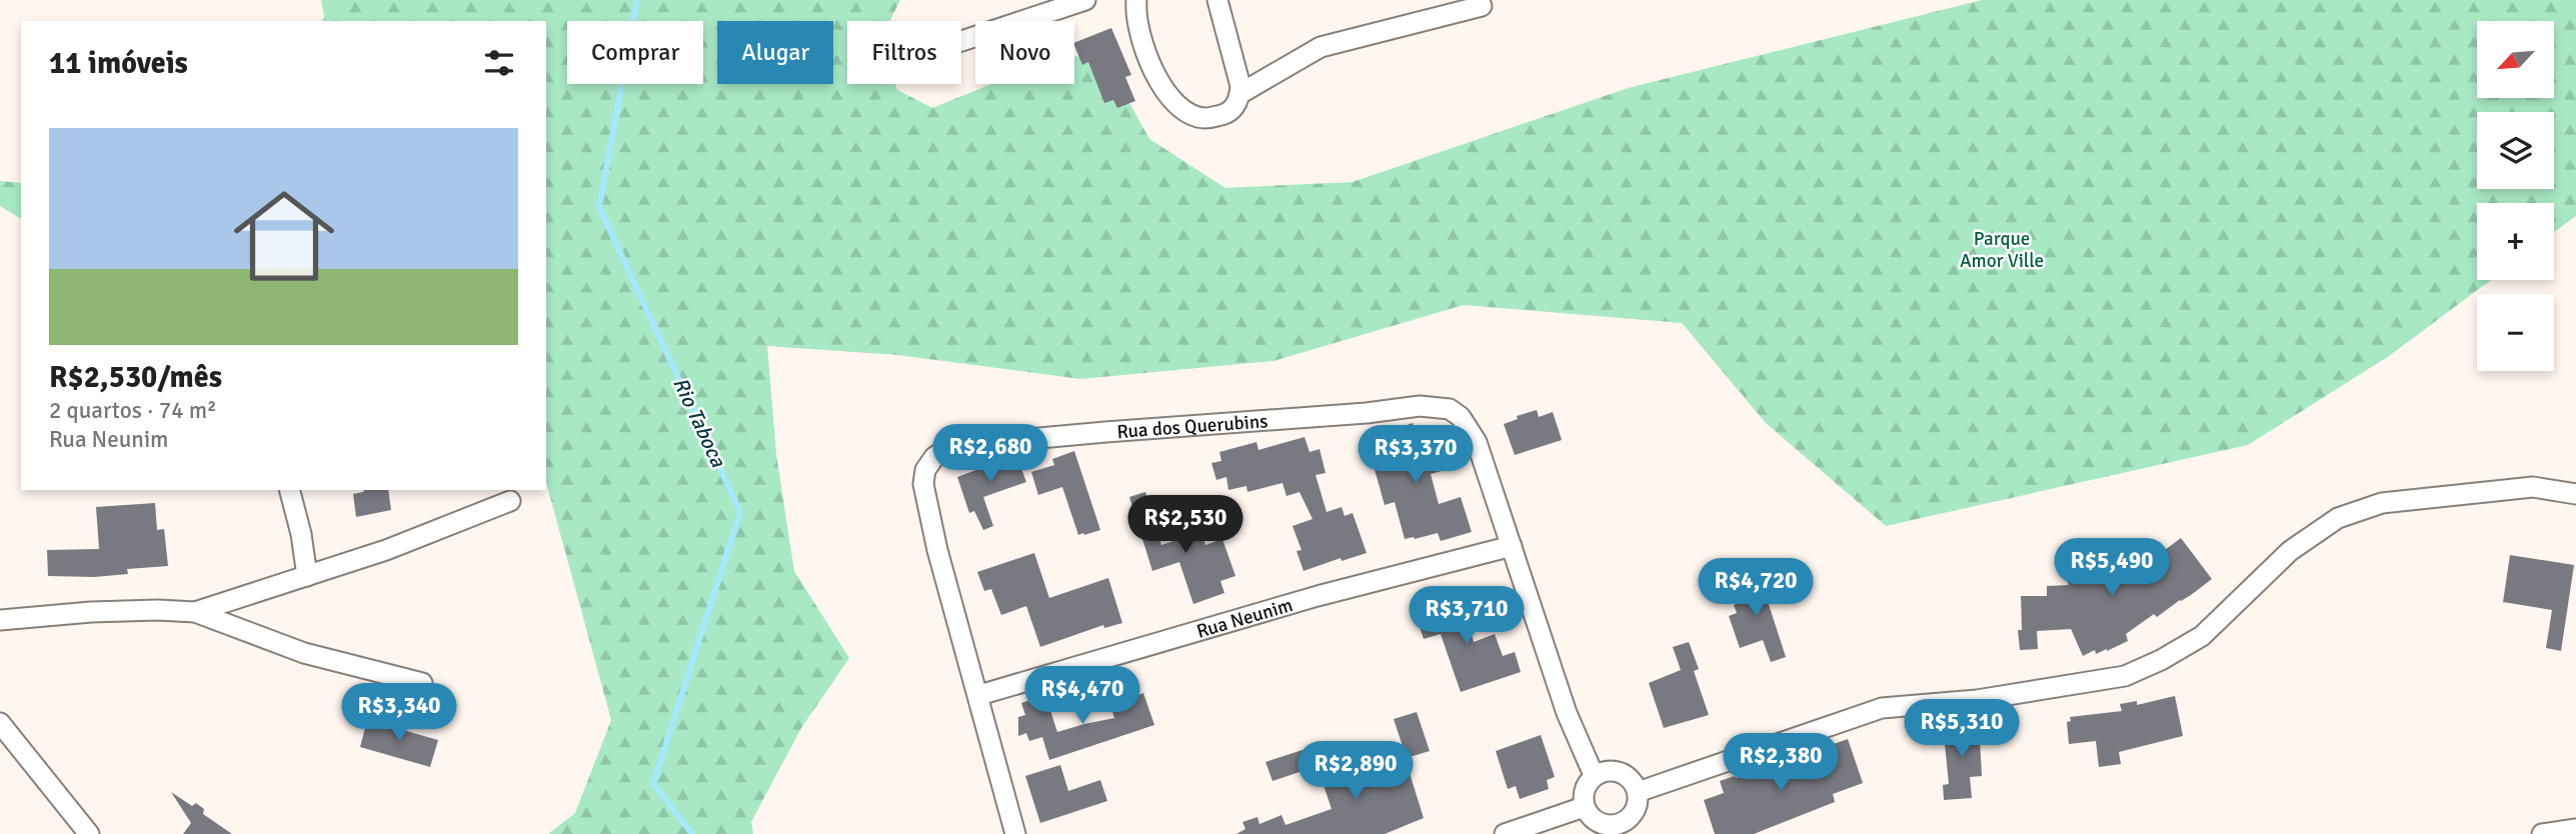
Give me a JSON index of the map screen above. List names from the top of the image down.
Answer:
{
  "streets": {
    "street": ["Rua dos Querubins", "Rua Neunim"]
  },
  "crossings": [
    ["Rua dos Querubins", "Rua Neunim"]
  ],
  "water": ["Rio Taboca"],
  "parks": ["Parque Amor Ville"],
  "north": "bottom left",
  "page": {
    "map_buttons": ["+", "−"],
    "chip": [
      "Comprar",
      "Alugar",
      "Filtros",
      "Novo"
    ],
    "heading": "11 imóveis",
    "list": [
      {
        "name": "R$2,530/mês",
        "note": "2 quartos · 74 m² · Rua Neunim"
      }
    ],
    "price": [
      "R$2,680",
      "R$3,370",
      "R$2,530",
      "R$5,490",
      "R$4,720",
      "R$3,710",
      "R$4,470",
      "R$3,340",
      "R$5,310",
      "R$2,380",
      "R$2,890"
    ]
  }
}
